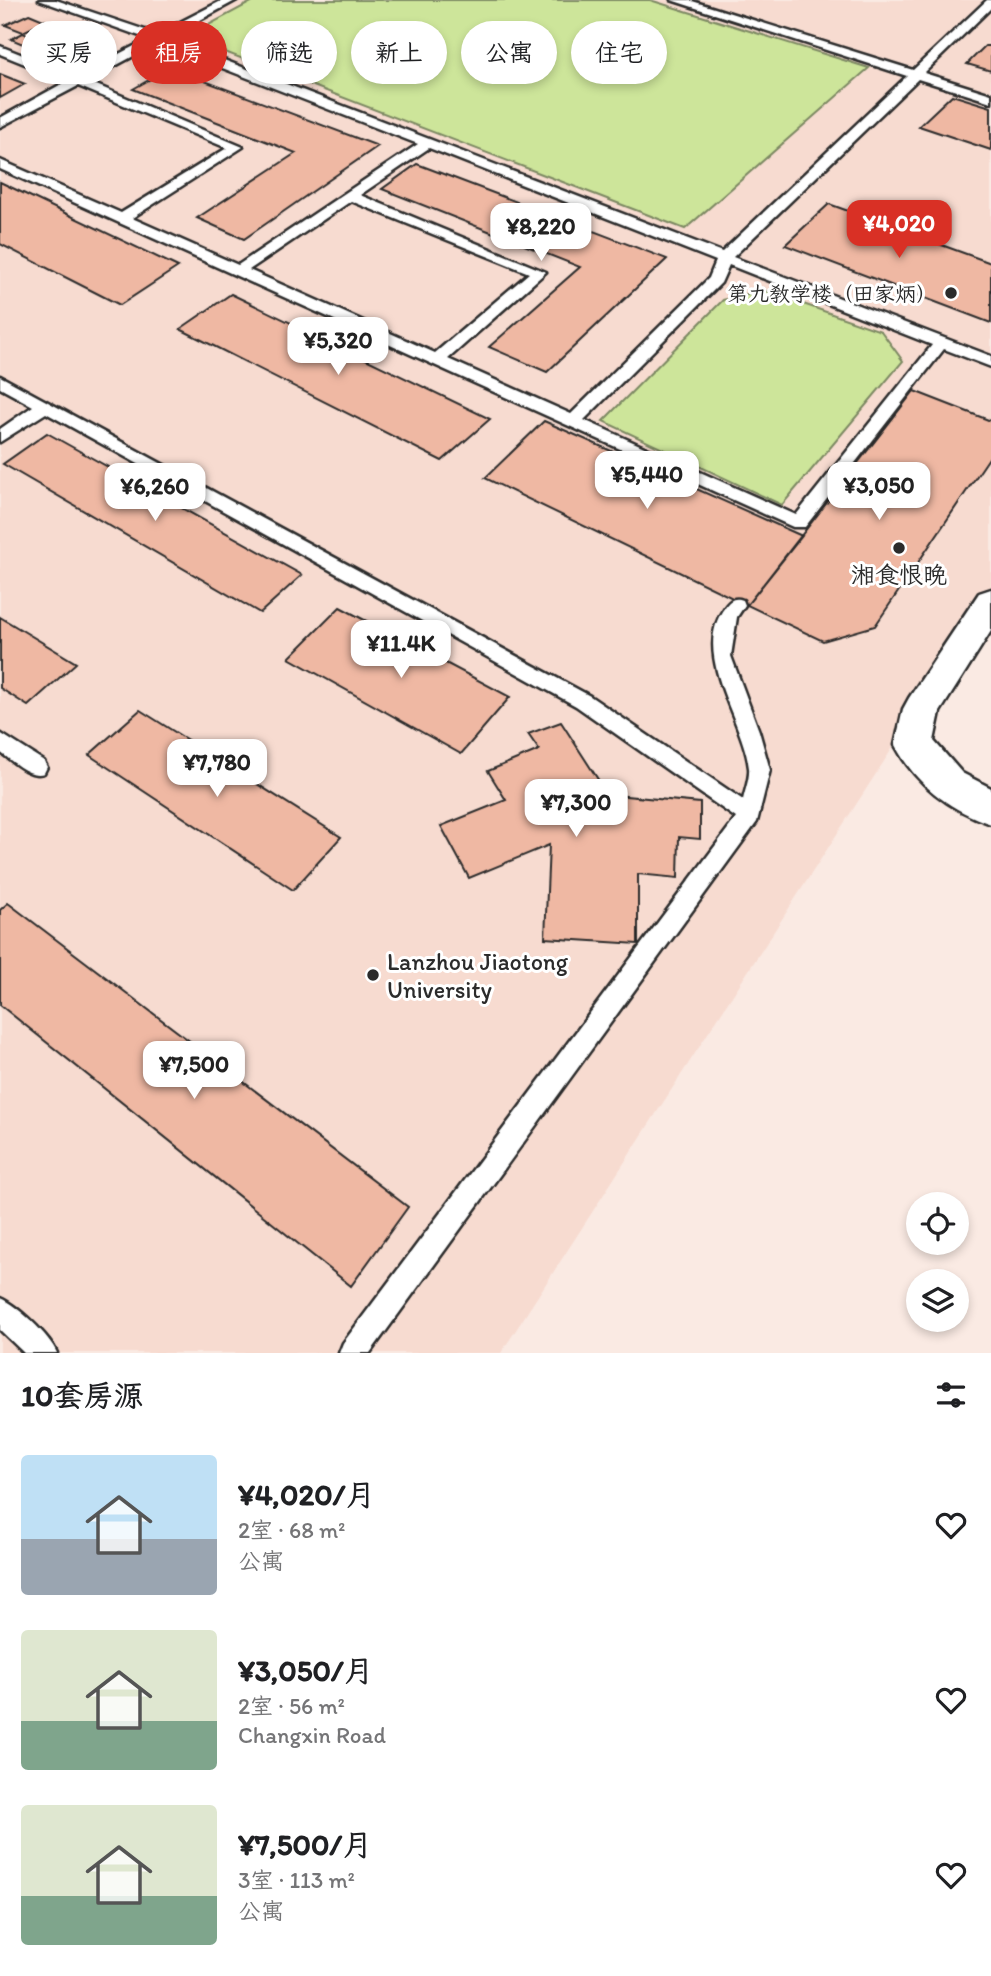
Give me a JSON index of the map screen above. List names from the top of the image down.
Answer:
{
  "places": ["第九教学楼（田家炳）", "湘食恨晚", "Lanzhou Jiaotong University"],
  "page": {
    "chip": [
      "买房",
      "租房",
      "筛选",
      "新上",
      "公寓",
      "住宅"
    ],
    "price": [
      "¥4,020",
      "¥8,220",
      "¥5,320",
      "¥5,440",
      "¥3,050",
      "¥6,260",
      "¥11.4K",
      "¥7,780",
      "¥7,300",
      "¥7,500"
    ],
    "heading": "10套房源",
    "list": [
      {
        "name": "¥4,020/月",
        "note": "2室 · 68 m² · 公寓"
      },
      {
        "name": "¥3,050/月",
        "note": "2室 · 56 m² · Changxin Road"
      },
      {
        "name": "¥7,500/月",
        "note": "3室 · 113 m² · 公寓"
      }
    ]
  }
}
